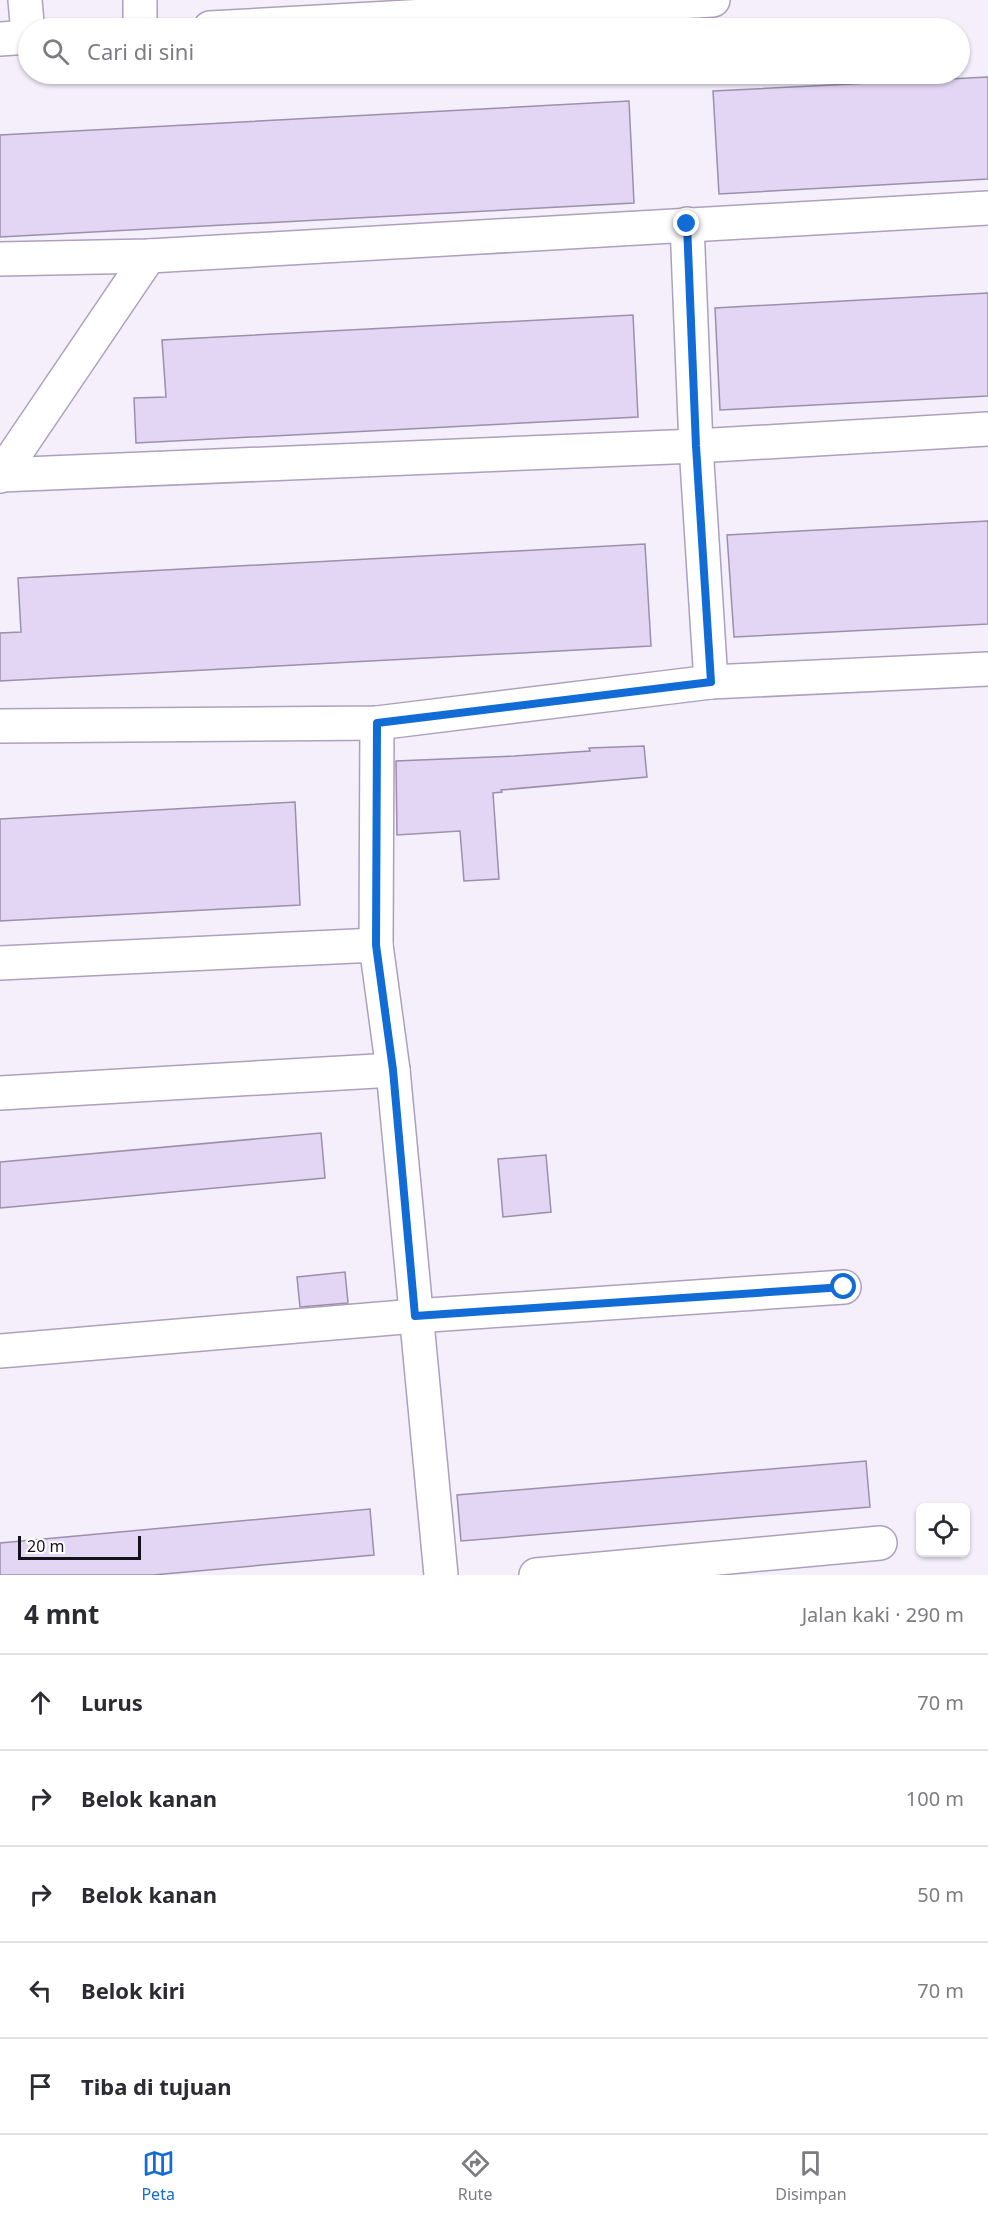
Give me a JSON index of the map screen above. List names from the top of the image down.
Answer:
{
  "scale_bar": "20 m",
  "page": {
    "search": "Cari di sini",
    "scale": "20 m",
    "heading": ["4 mnt", "Jalan kaki · 290 m"],
    "list": [
      ["Lurus", "70 m"],
      ["Belok kanan", "100 m"],
      ["Belok kanan", "50 m"],
      ["Belok kiri", "70 m"],
      "Tiba di tujuan"
    ],
    "nav": ["Peta", "Rute", "Disimpan"]
  }
}
